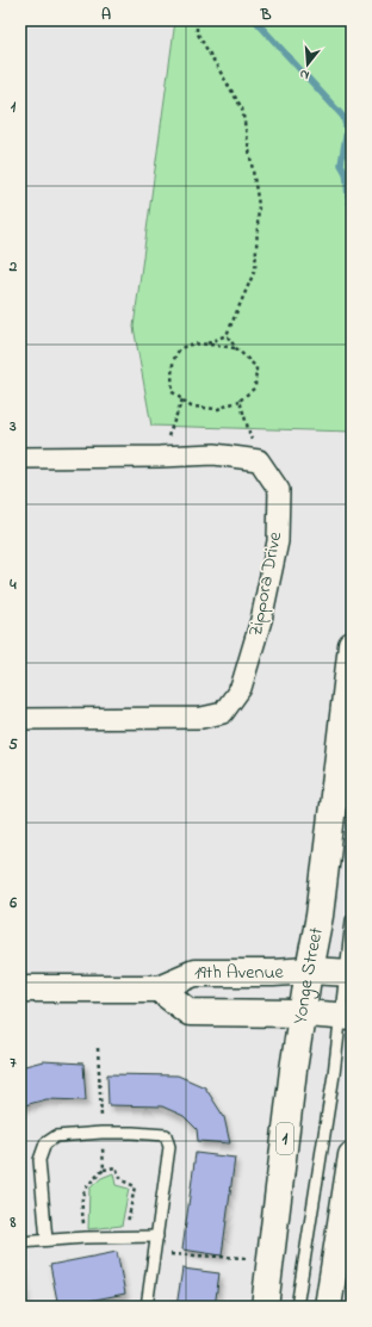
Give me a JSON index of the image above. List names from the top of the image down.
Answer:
{
  "streets": {
    "main road": ["19th Avenue", "Yonge Street", "1"],
    "street": ["Zippora Drive"]
  },
  "crossings": [
    ["19th Avenue", "Yonge Street"]
  ],
  "north": "bottom",
  "grid": {
    "columns": ["A", "B"],
    "rows": [
      "1",
      "2",
      "3",
      "4",
      "5",
      "6",
      "7",
      "8"
    ]
  }
}
